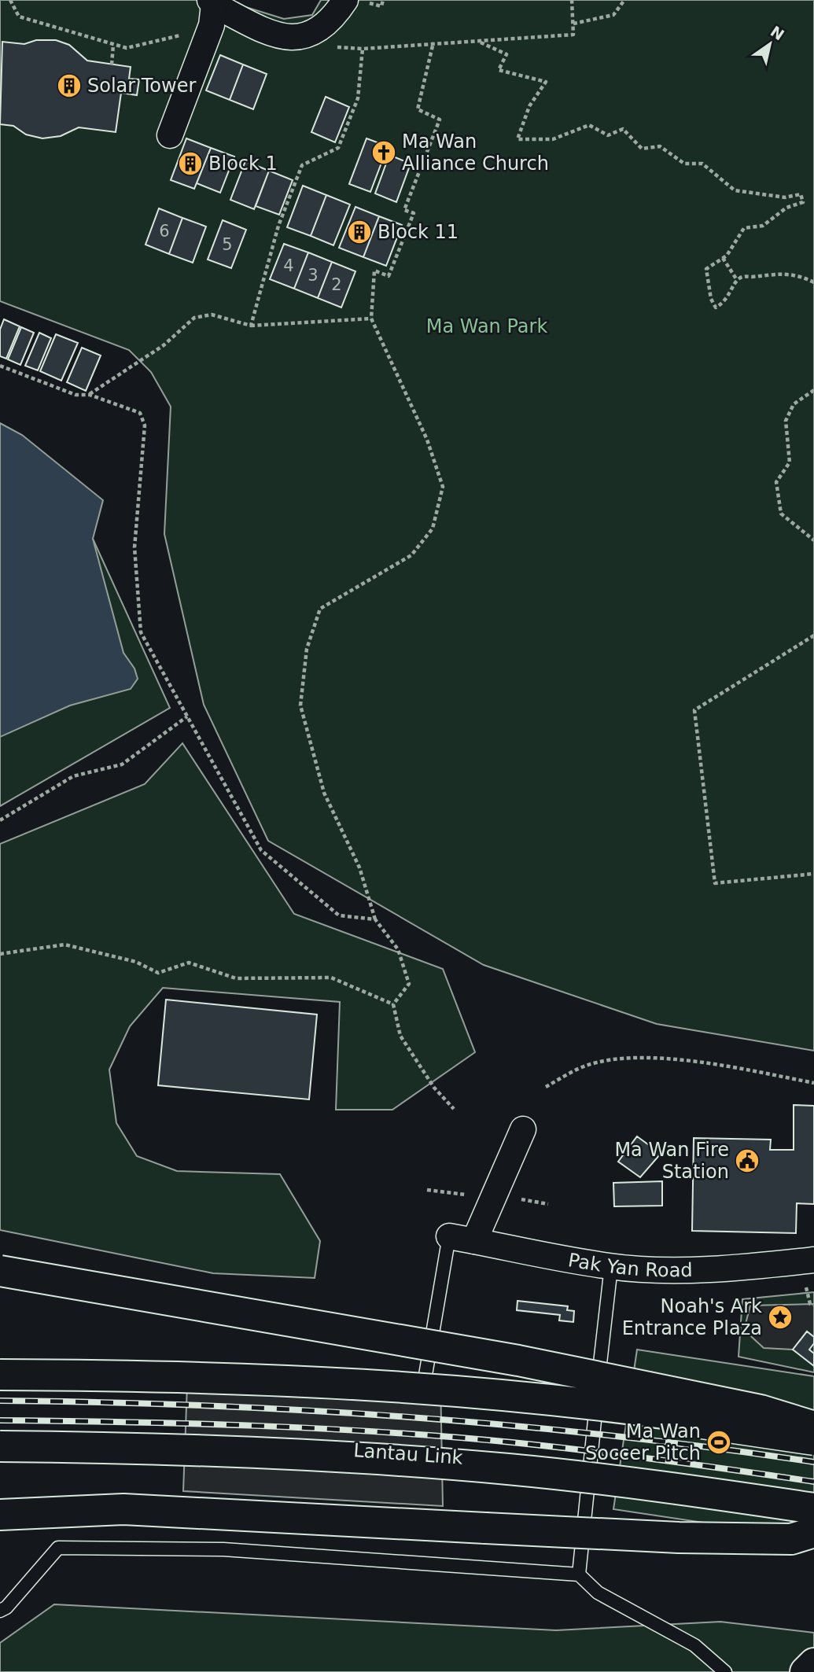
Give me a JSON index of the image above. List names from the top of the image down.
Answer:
{
  "streets": {
    "highway": ["Lantau Link"],
    "street": ["Pak Yan Road"]
  },
  "parks": ["Ma Wan Park"],
  "places": {
    "building": ["Solar Tower", "Block 1", "Block 11"],
    "church": ["Ma Wan Alliance Church"],
    "public building": ["Ma Wan Fire Station"],
    "place": ["Noah's Ark Entrance Plaza"],
    "sports": ["Ma Wan Soccer Pitch"]
  },
  "house_numbers": [
    "6",
    "5",
    "4",
    "3",
    "2"
  ],
  "north": "top right"
}
